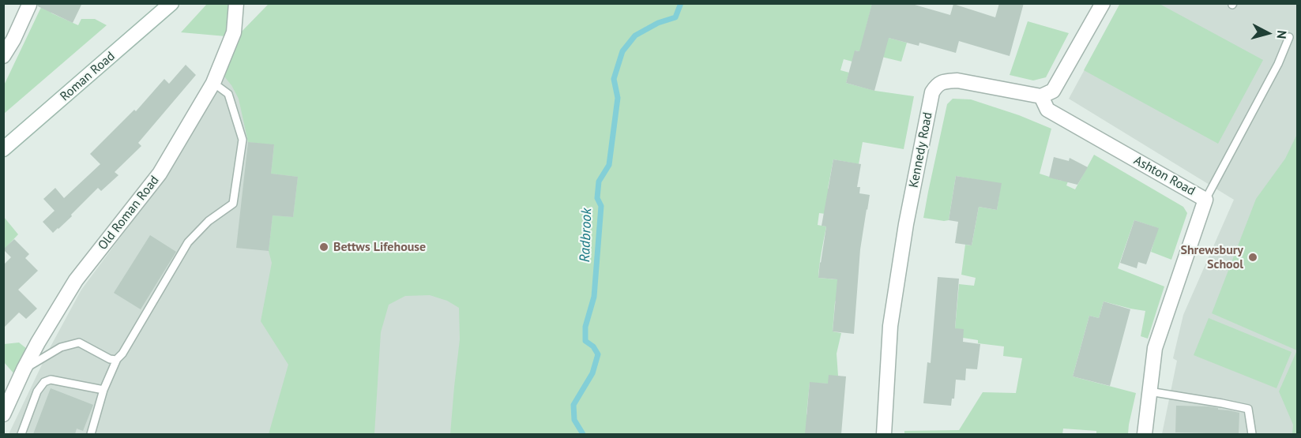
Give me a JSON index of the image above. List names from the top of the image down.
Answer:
{
  "streets": {
    "street": [
      "Roman Road",
      "Kennedy Road",
      "Ashton Road",
      "Old Roman Road"
    ]
  },
  "crossings": [
    ["Kennedy Road", "Ashton Road"]
  ],
  "water": ["Radbrook"],
  "places": ["Bettws Lifehouse", "Shrewsbury School"],
  "north": "right"
}
